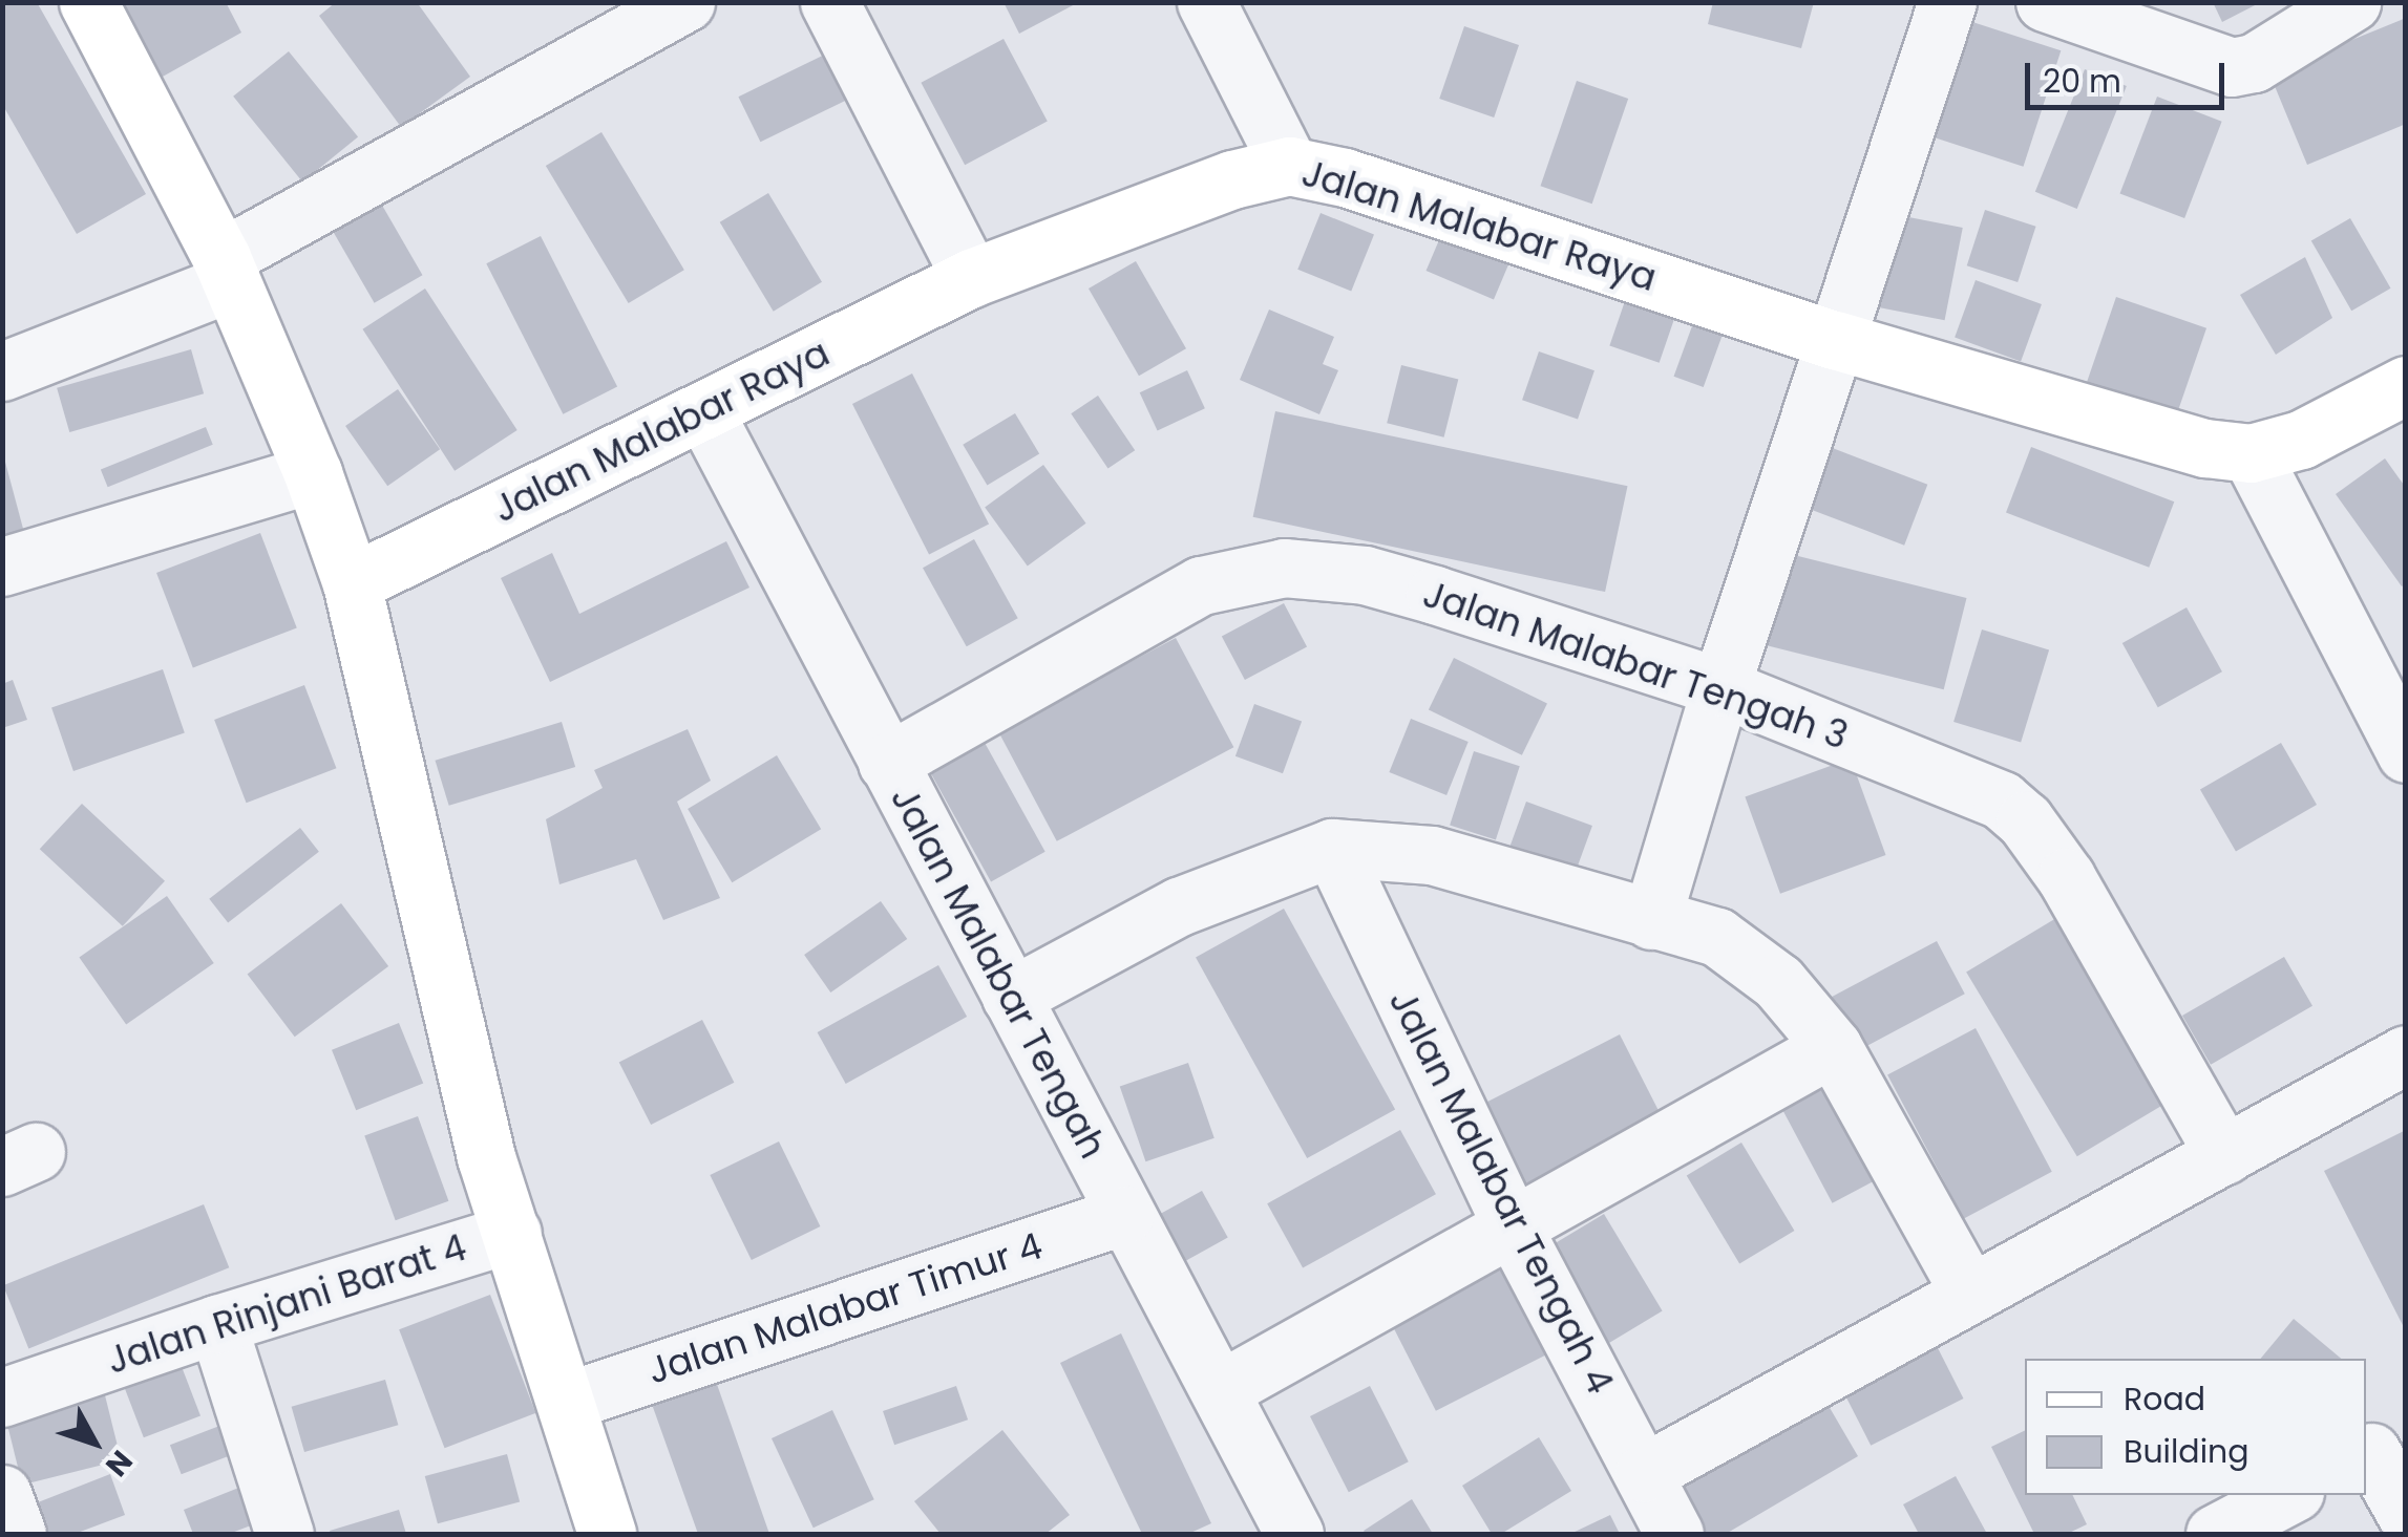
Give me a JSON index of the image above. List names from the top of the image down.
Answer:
{
  "streets": {
    "street": [
      "Jalan Malabar Raya",
      "Jalan Malabar Tengah 3",
      "Jalan Malabar Tengah",
      "Jalan Malabar Tengah 4",
      "Jalan Rinjani Barat 4",
      "Jalan Malabar Timur 4"
    ]
  },
  "crossings": [
    ["Jalan Malabar Raya", "Jalan Malabar Tengah"],
    ["Jalan Malabar Tengah 3", "Jalan Malabar Tengah"],
    ["Jalan Malabar Tengah", "Jalan Malabar Timur 4"]
  ],
  "legend": ["Road", "Building"],
  "scale_bar": "20 m",
  "north": "bottom right"
}
